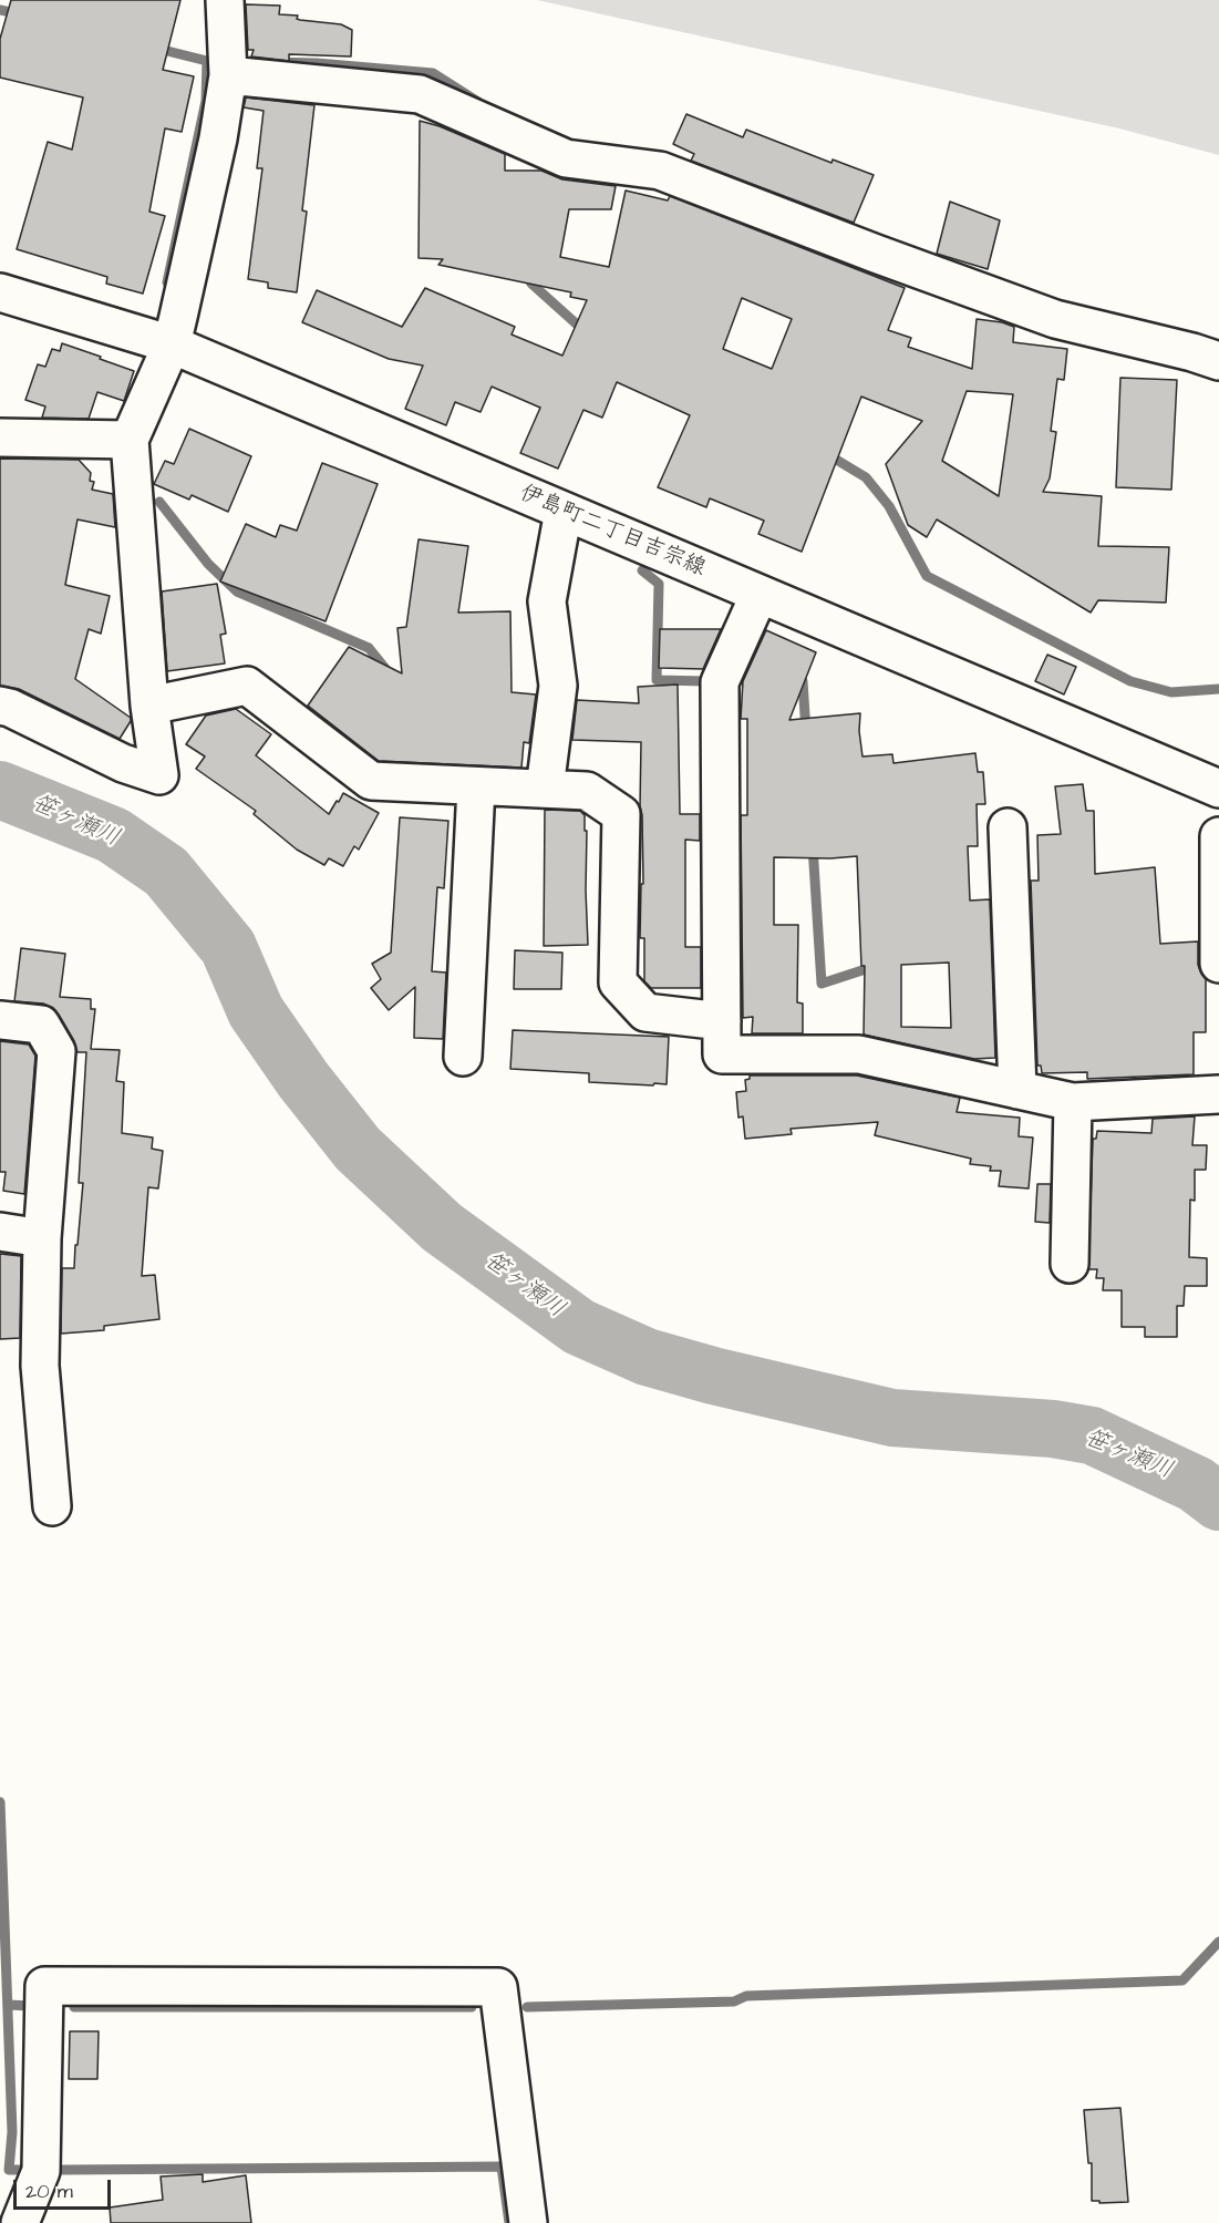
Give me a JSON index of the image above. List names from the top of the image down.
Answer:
{
  "streets": {
    "street": ["伊島町二丁目吉宗線"]
  },
  "water": ["笹ヶ瀬川"],
  "scale_bar": "20 m"
}
